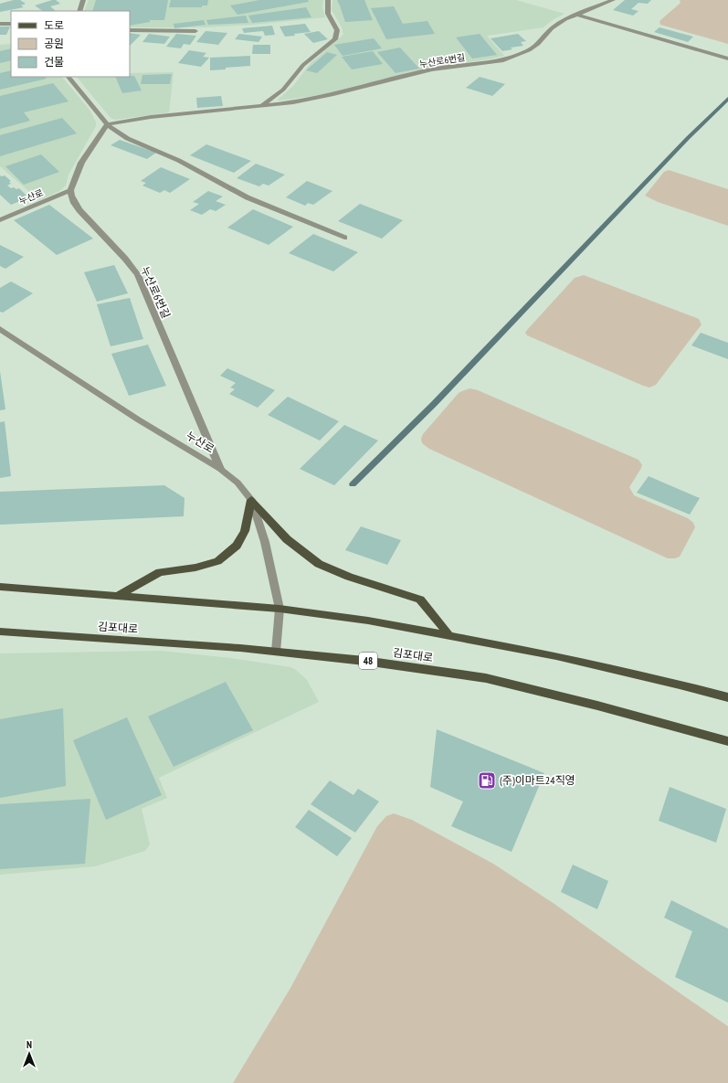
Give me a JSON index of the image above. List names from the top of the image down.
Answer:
{
  "streets": {
    "main road": ["김포대로", "48"],
    "street": ["누산로6번길", "누산로"]
  },
  "crossings": [
    ["누산로6번길", "누산로"],
    ["누산로", "김포대로"]
  ],
  "places": {
    "fuel station": ["(주)이마트24직영"]
  },
  "legend": ["도로", "공원", "건물"],
  "north": "top"
}
